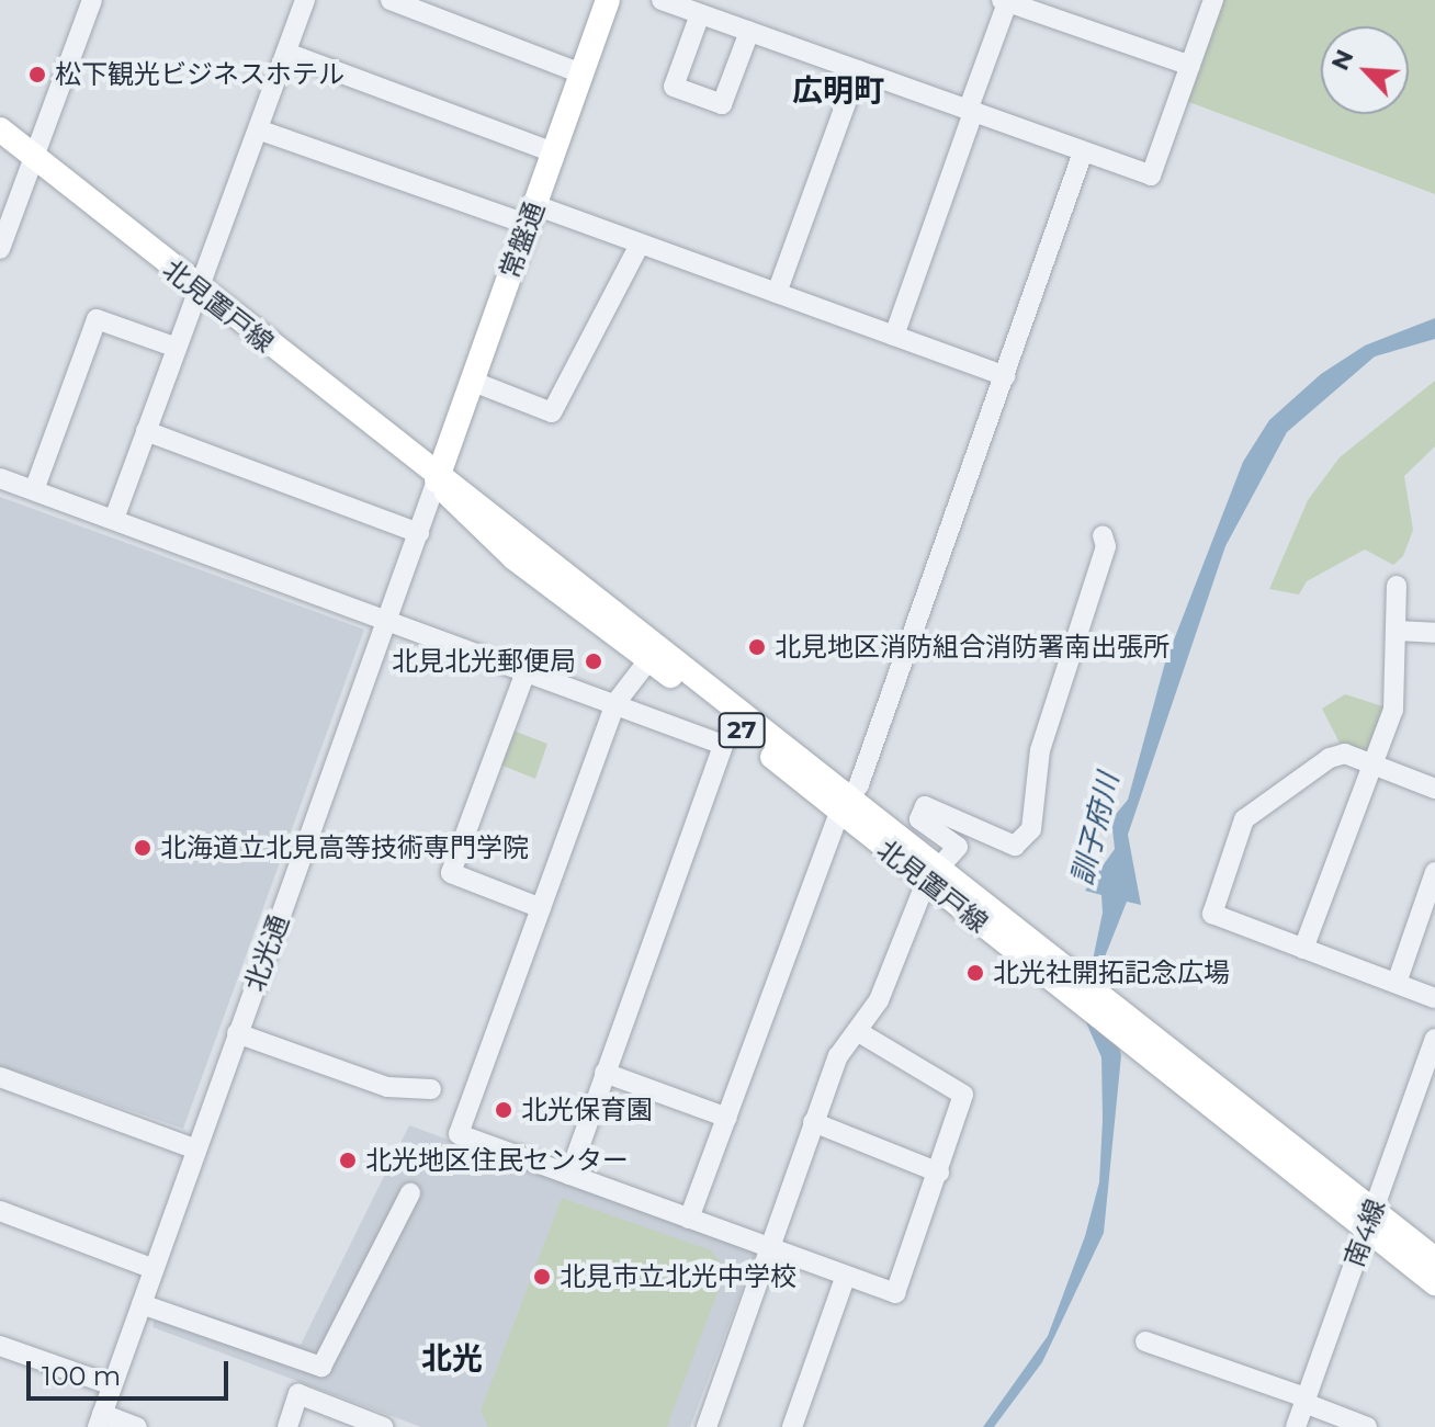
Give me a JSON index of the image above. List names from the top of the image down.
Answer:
{
  "streets": {
    "main road": ["常盤通", "北見置戸線", "27"],
    "street": ["北光通", "南4線"]
  },
  "crossings": [
    ["常盤通", "北見置戸線"],
    ["常盤通", "北光通"],
    ["北見置戸線", "北光通"],
    ["北見置戸線", "南4線"]
  ],
  "districts": ["広明町", "北光"],
  "water": ["訓子府川"],
  "places": [
    "松下観光ビジネスホテル",
    "北見地区消防組合消防署南出張所",
    "北見北光郵便局",
    "北海道立北見高等技術専門学院",
    "北光社開拓記念広場",
    "北光保育園",
    "北光地区住民センター",
    "北見市立北光中学校"
  ],
  "scale_bar": "100 m",
  "north": "top left"
}
